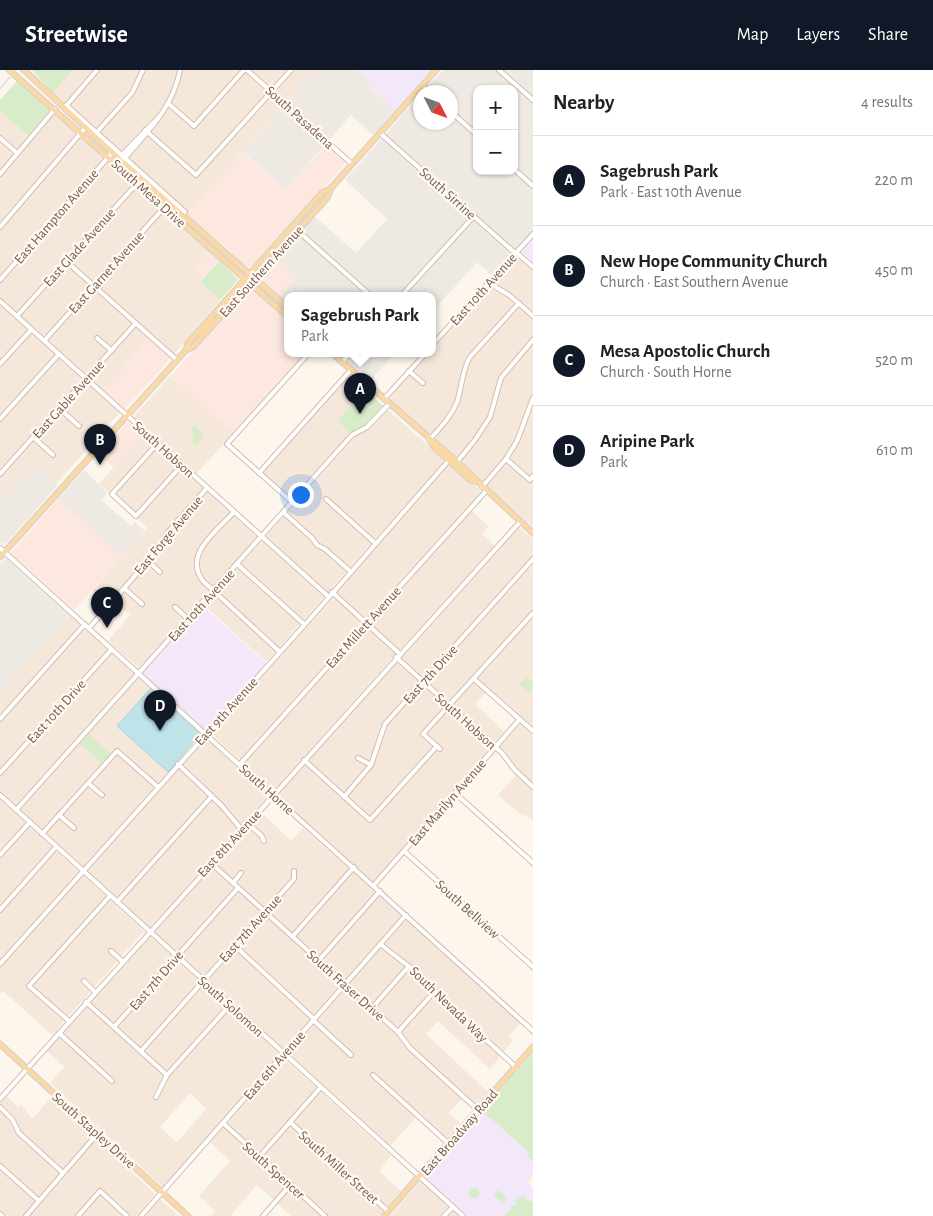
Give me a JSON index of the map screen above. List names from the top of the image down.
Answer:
{
  "streets": {
    "main road": [
      "South Mesa Drive",
      "East Southern Avenue",
      "South Stapley Drive",
      "East Broadway Road"
    ],
    "street": [
      "South Pasadena",
      "South Sirrine",
      "East Hampton Avenue",
      "East Glade Avenue",
      "East Garnet Avenue",
      "East 10th Avenue",
      "East Gable Avenue",
      "South Hobson",
      "East Forge Avenue",
      "East Millett Avenue",
      "East 7th Drive",
      "East 10th Drive",
      "East 9th Avenue",
      "South Horne",
      "East Marilyn Avenue",
      "East 8th Avenue",
      "South Bellview",
      "East 7th Avenue",
      "South Fraser Drive",
      "South Nevada Way",
      "South Solomon",
      "East 6th Avenue",
      "South Miller Street",
      "South Spencer"
    ]
  },
  "crossings": [
    ["South Pasadena", "East Southern Avenue"],
    ["South Mesa Drive", "East Hampton Avenue"],
    ["South Mesa Drive", "East Glade Avenue"],
    ["South Mesa Drive", "East Southern Avenue"],
    ["South Mesa Drive", "East Garnet Avenue"],
    ["South Sirrine", "East Southern Avenue"],
    ["South Sirrine", "East 10th Avenue"],
    ["East Glade Avenue", "South Hobson"],
    ["East Southern Avenue", "South Hobson"],
    ["East Southern Avenue", "South Horne"],
    ["East Garnet Avenue", "South Hobson"],
    ["East 10th Avenue", "South Hobson"],
    ["East 10th Avenue", "South Horne"],
    ["East 10th Avenue", "South Solomon"],
    ["East Gable Avenue", "South Hobson"],
    ["South Hobson", "East Forge Avenue"],
    ["South Hobson", "East 7th Drive"],
    ["South Hobson", "East 9th Avenue"],
    ["South Hobson", "East Marilyn Avenue"],
    ["South Hobson", "East 8th Avenue"],
    ["East Forge Avenue", "South Horne"],
    ["East Millett Avenue", "South Horne"],
    ["East 7th Drive", "South Fraser Drive"],
    ["East 7th Drive", "South Solomon"],
    ["East 10th Drive", "South Horne"],
    ["East 9th Avenue", "South Horne"],
    ["East 9th Avenue", "South Solomon"],
    ["South Horne", "East Marilyn Avenue"],
    ["South Horne", "East 8th Avenue"],
    ["South Horne", "East 6th Avenue"],
    ["East Marilyn Avenue", "South Bellview"],
    ["East 8th Avenue", "South Fraser Drive"],
    ["East 8th Avenue", "South Solomon"],
    ["East 8th Avenue", "South Stapley Drive"],
    ["East 7th Avenue", "South Fraser Drive"],
    ["East 7th Avenue", "South Solomon"],
    ["South Fraser Drive", "East 6th Avenue"],
    ["South Fraser Drive", "East Broadway Road"],
    ["South Nevada Way", "East 6th Avenue"],
    ["South Nevada Way", "East Broadway Road"],
    ["South Solomon", "East 6th Avenue"],
    ["South Solomon", "East Broadway Road"],
    ["East 6th Avenue", "South Stapley Drive"],
    ["East 6th Avenue", "South Spencer"],
    ["East Broadway Road", "South Miller Street"]
  ],
  "north": "bottom right",
  "page": {
    "header": "Streetwise",
    "nav": ["Map", "Layers", "Share"],
    "heading": ["Nearby", "4 results"],
    "map_buttons": ["+", "−"],
    "list": [
      {
        "mark": "A",
        "name": "Sagebrush Park",
        "note": "Park · East 10th Avenue",
        "value": "220 m"
      },
      {
        "mark": "B",
        "name": "New Hope Community Church",
        "note": "Church · East Southern Avenue",
        "value": "450 m"
      },
      {
        "mark": "C",
        "name": "Mesa Apostolic Church",
        "note": "Church · South Horne",
        "value": "520 m"
      },
      {
        "mark": "D",
        "name": "Aripine Park",
        "note": "Park",
        "value": "610 m"
      }
    ],
    "popup": ["Sagebrush Park", "Park"],
    "pins": [
      "A",
      "B",
      "C",
      "D"
    ]
  }
}
